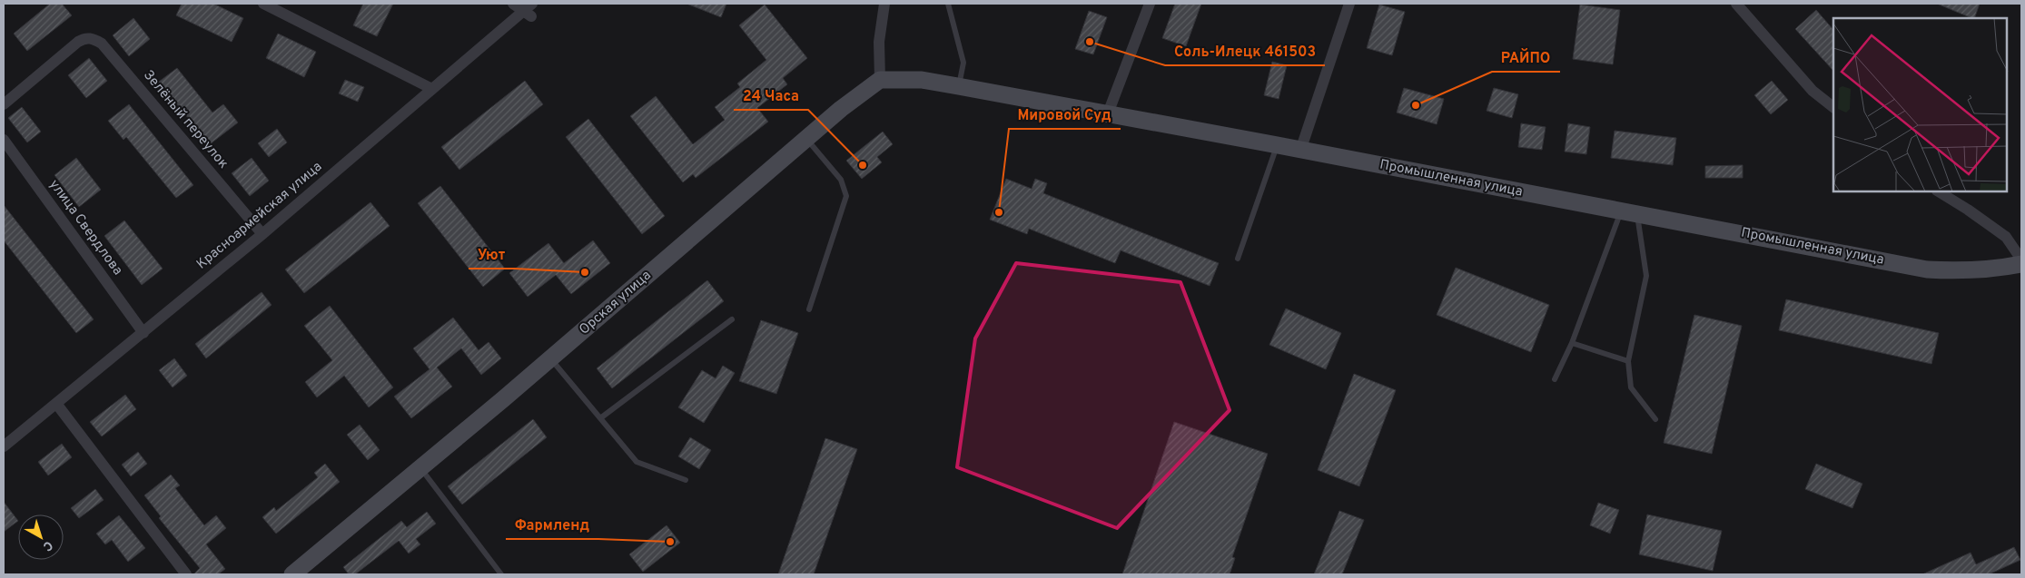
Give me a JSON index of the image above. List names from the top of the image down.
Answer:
{
  "streets": {
    "street": [
      "Зелёный переулок",
      "Промышленная улица",
      "Красноармейская улица",
      "улица Свердлова",
      "Орская улица"
    ]
  },
  "crossings": [
    ["Зелёный переулок", "Красноармейская улица"],
    ["Промышленная улица", "Орская улица"],
    ["Красноармейская улица", "улица Свердлова"]
  ],
  "places": [
    "Соль-Илецк 461503",
    "РАЙПО",
    "24 Часа",
    "Мировой Суд",
    "Уют",
    "Фармленд"
  ],
  "north": "bottom right"
}
